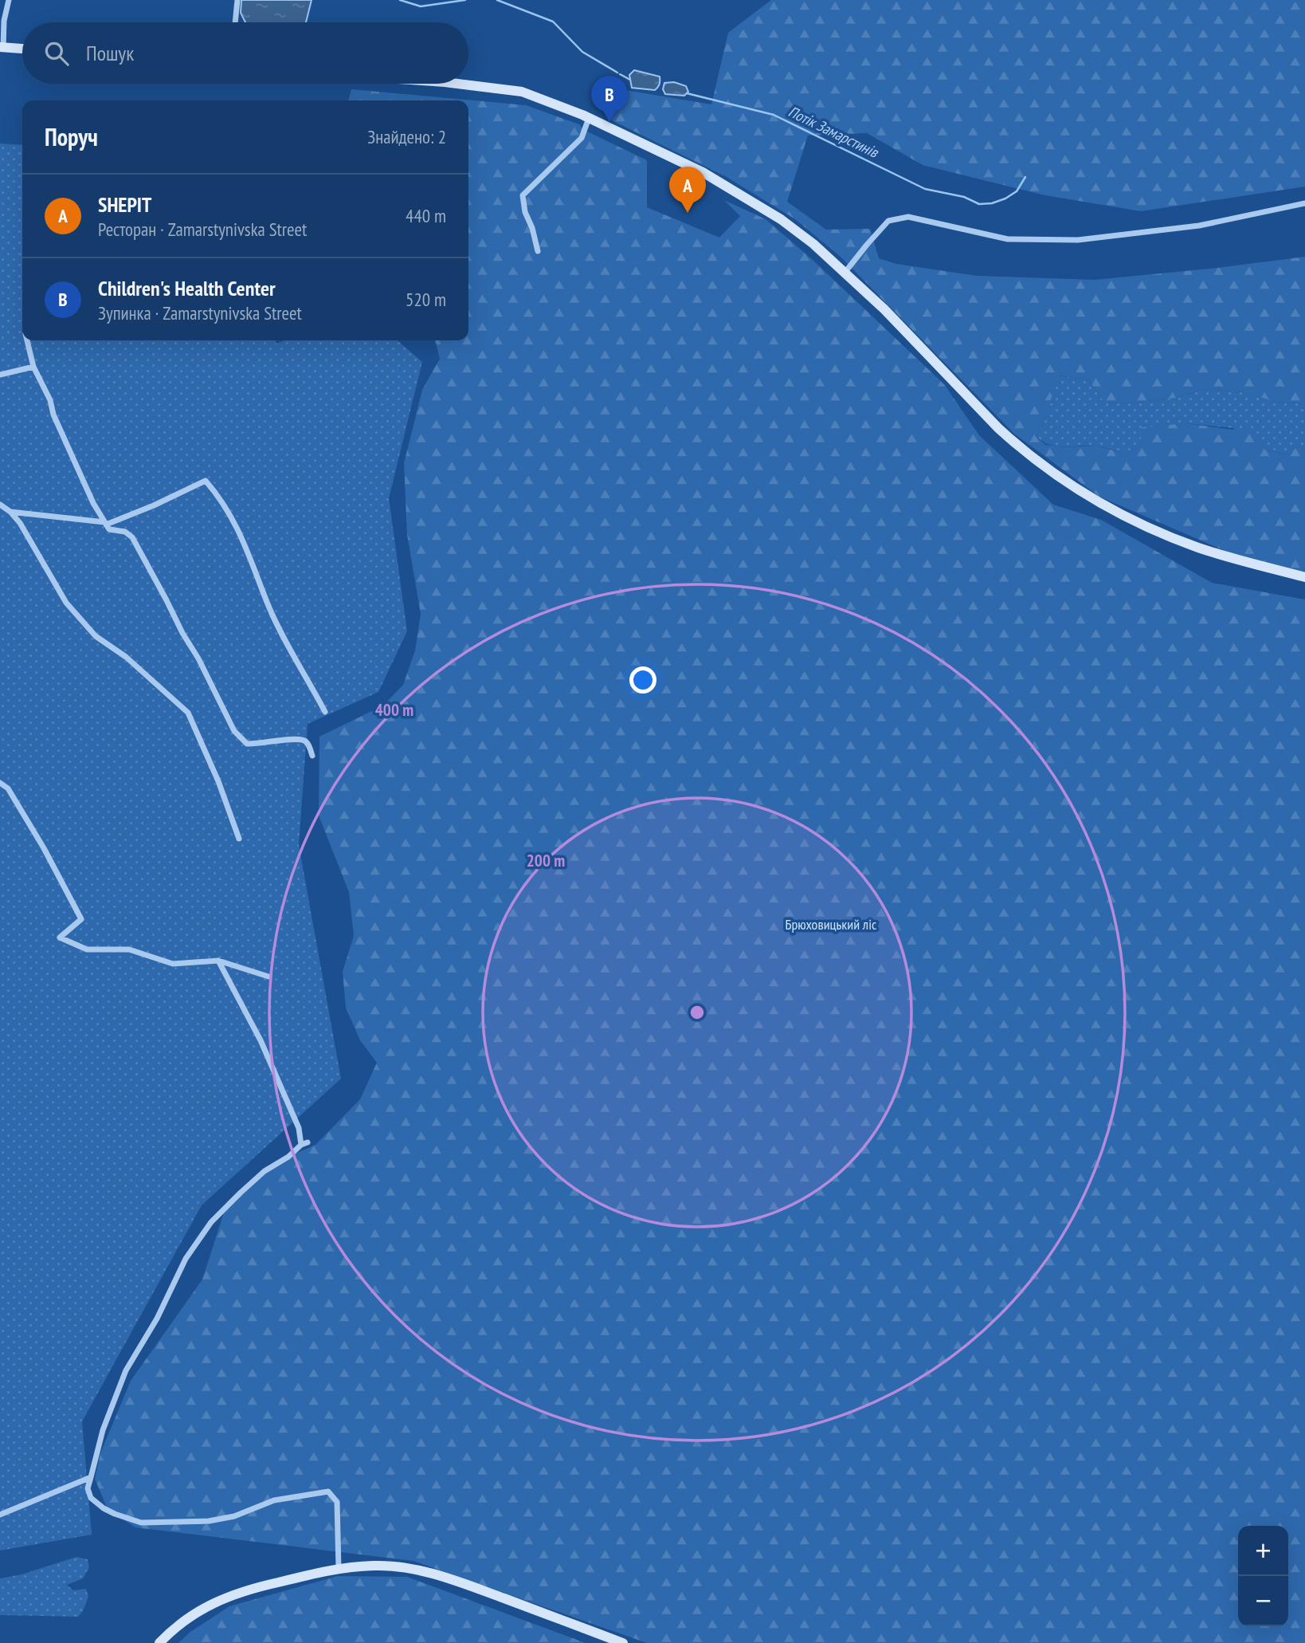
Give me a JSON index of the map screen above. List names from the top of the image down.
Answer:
{
  "water": ["Потік Замарстинів"],
  "parks": ["Брюховицький ліс"],
  "page": {
    "search": "Пошук",
    "pins": ["B", "A"],
    "heading": ["Поруч", "Знайдено: 2"],
    "list": [
      {
        "mark": "A",
        "name": "SHEPIT",
        "note": "Ресторан · Zamarstynivska Street",
        "value": "440 m"
      },
      {
        "mark": "B",
        "name": "Children's Health Center",
        "note": "Зупинка · Zamarstynivska Street",
        "value": "520 m"
      }
    ],
    "map_buttons": ["+", "−"]
  },
  "rings": ["400 m", "200 m"]
}
